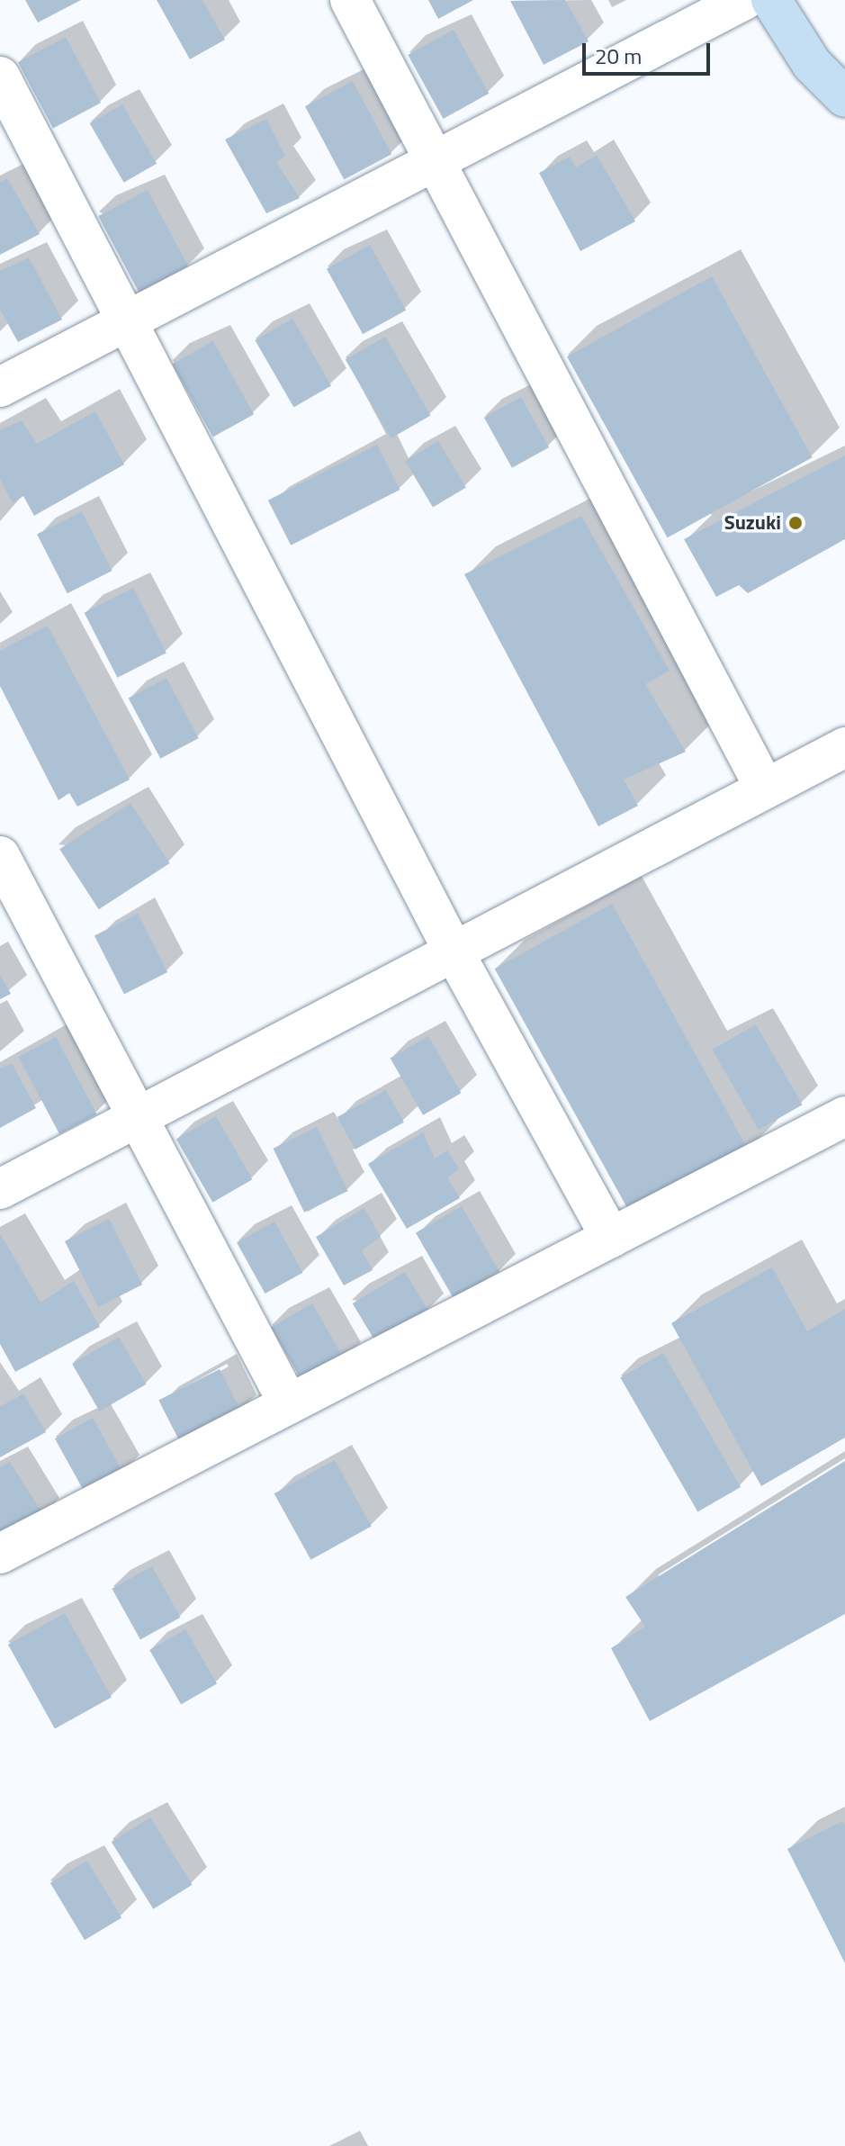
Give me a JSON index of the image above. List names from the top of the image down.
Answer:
{
  "places": ["Suzuki"],
  "scale_bar": "20 m"
}
